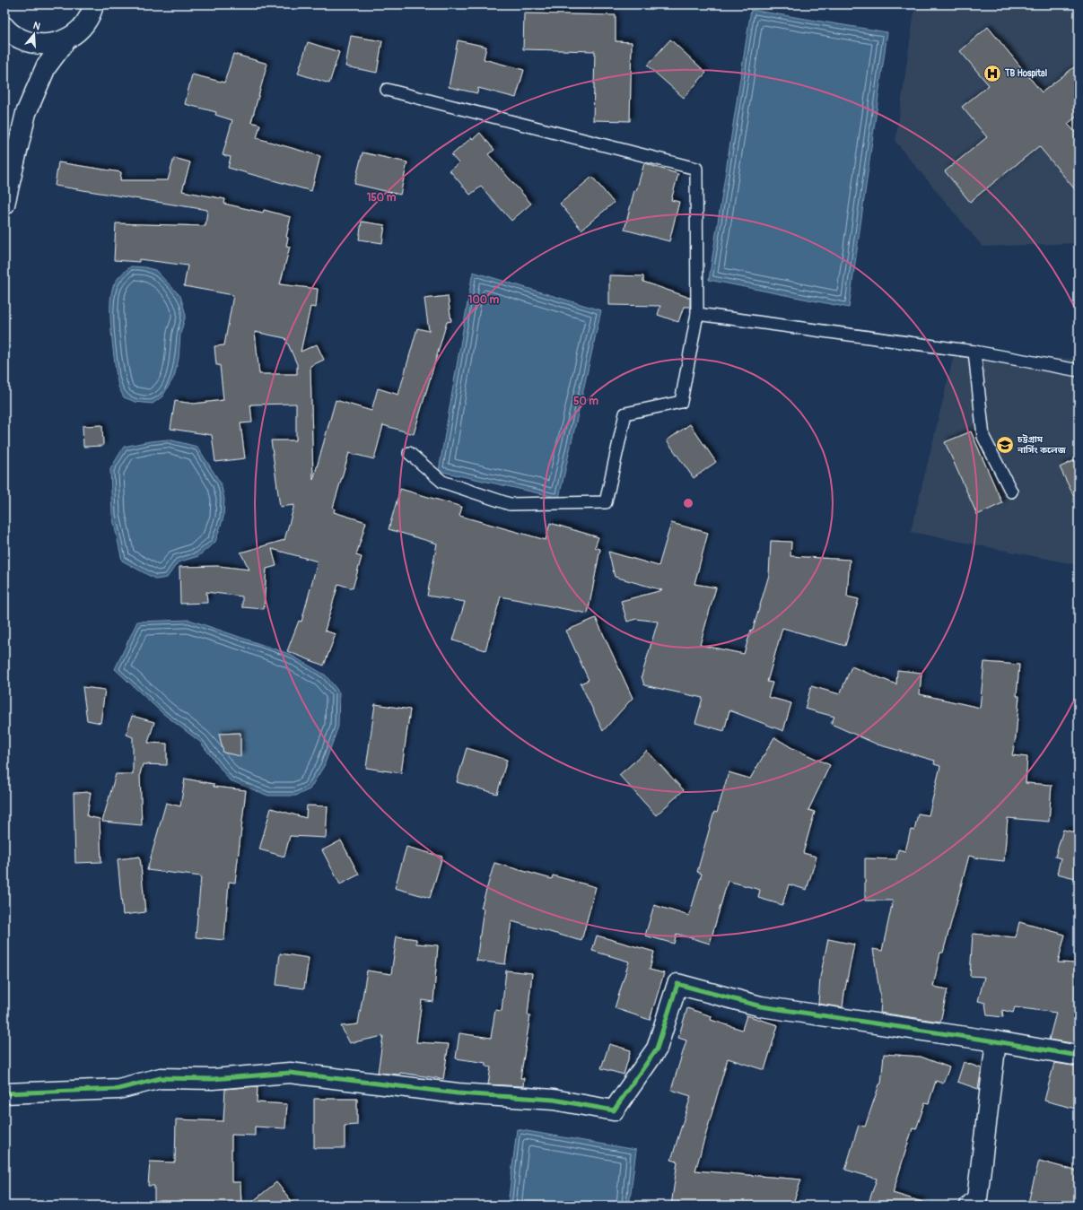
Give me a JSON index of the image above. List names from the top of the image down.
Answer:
{
  "places": {
    "hospital": ["TB Hospital"],
    "school or university": ["চট্টগ্রাম নার্সিং কলেজ"]
  },
  "north": "top",
  "rings": ["150 m", "100 m", "50 m"]
}
